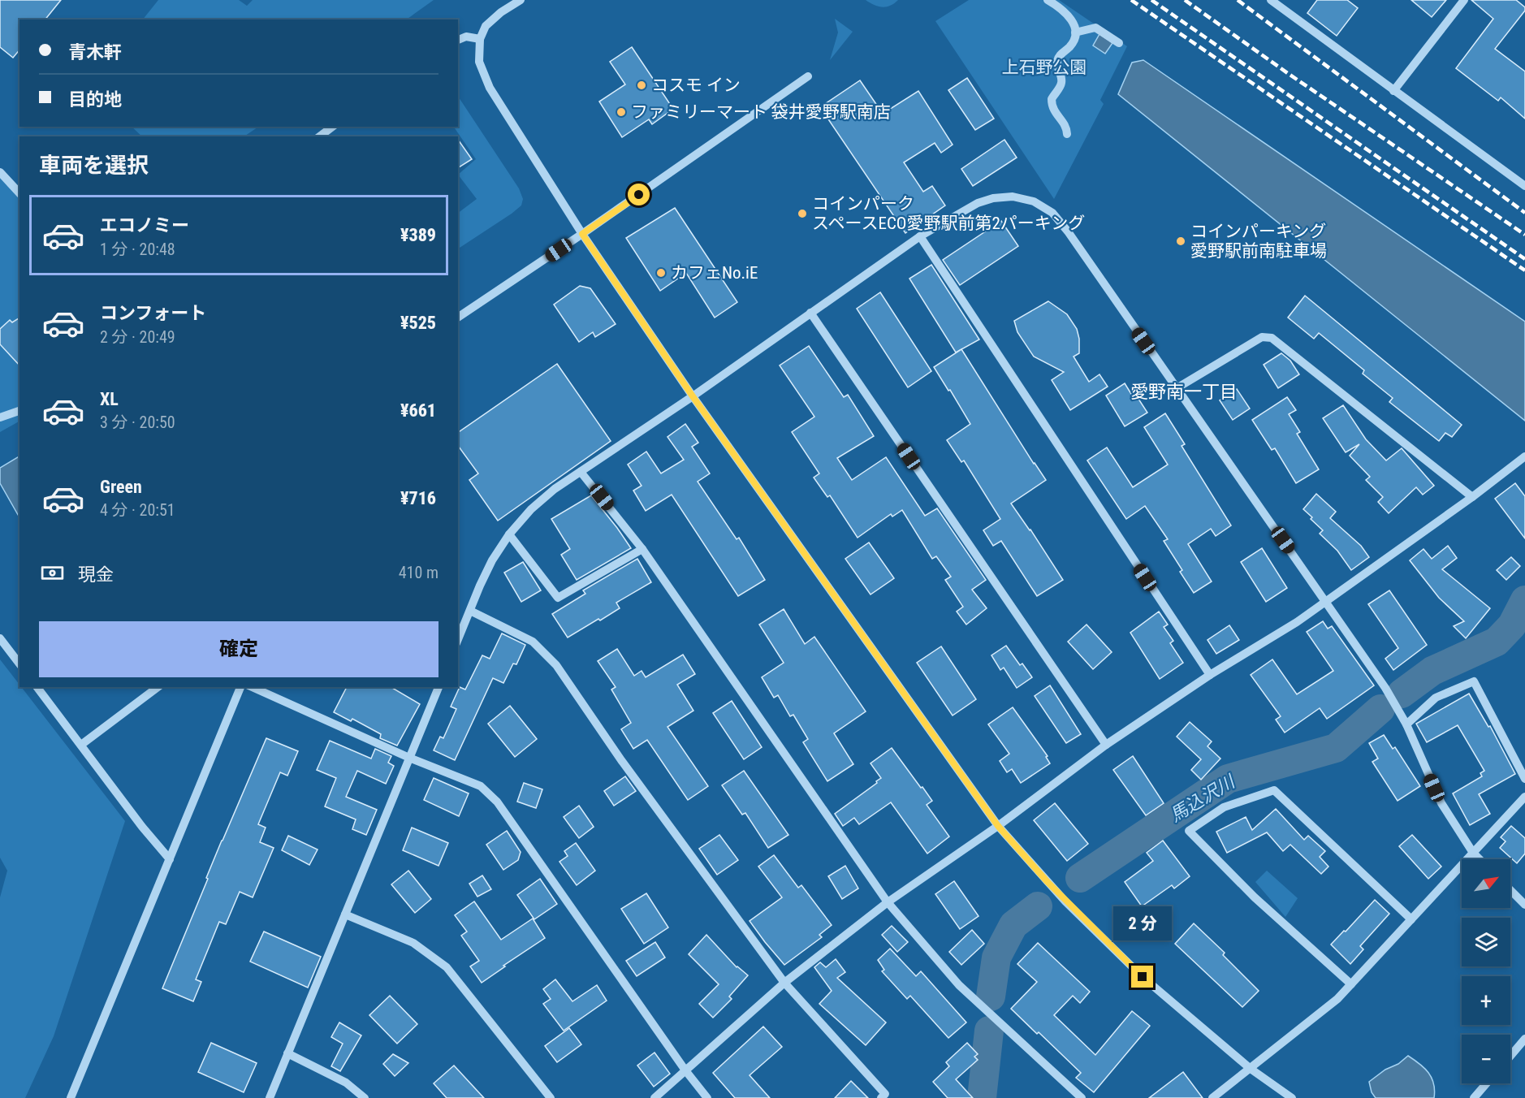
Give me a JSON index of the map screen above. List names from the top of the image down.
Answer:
{
  "districts": ["愛野南一丁目"],
  "water": ["馬込沢川"],
  "parks": ["上石野公園"],
  "places": [
    "コスモ イン",
    "ファミリーマート 袋井愛野駅南店",
    "コインパーク スペースECO愛野駅前第2パーキング",
    "コインパーキング 愛野駅前南駐車場",
    "カフェNo.iE"
  ],
  "north": "top right",
  "page": {
    "banner": ["青木軒", "目的地"],
    "heading": "車両を選択",
    "list": [
      {
        "name": "エコノミー",
        "note": "1 分 · 20:48",
        "value": "¥389"
      },
      {
        "name": "コンフォート",
        "note": "2 分 · 20:49",
        "value": "¥525"
      },
      {
        "name": "XL",
        "note": "3 分 · 20:50",
        "value": "¥661"
      },
      {
        "name": "Green",
        "note": "4 分 · 20:51",
        "value": "¥716"
      }
    ],
    "pay": ["現金", "410 m"],
    "buttons": "確定",
    "map_buttons": ["+", "−"],
    "bubble": "2 分"
  }
}
